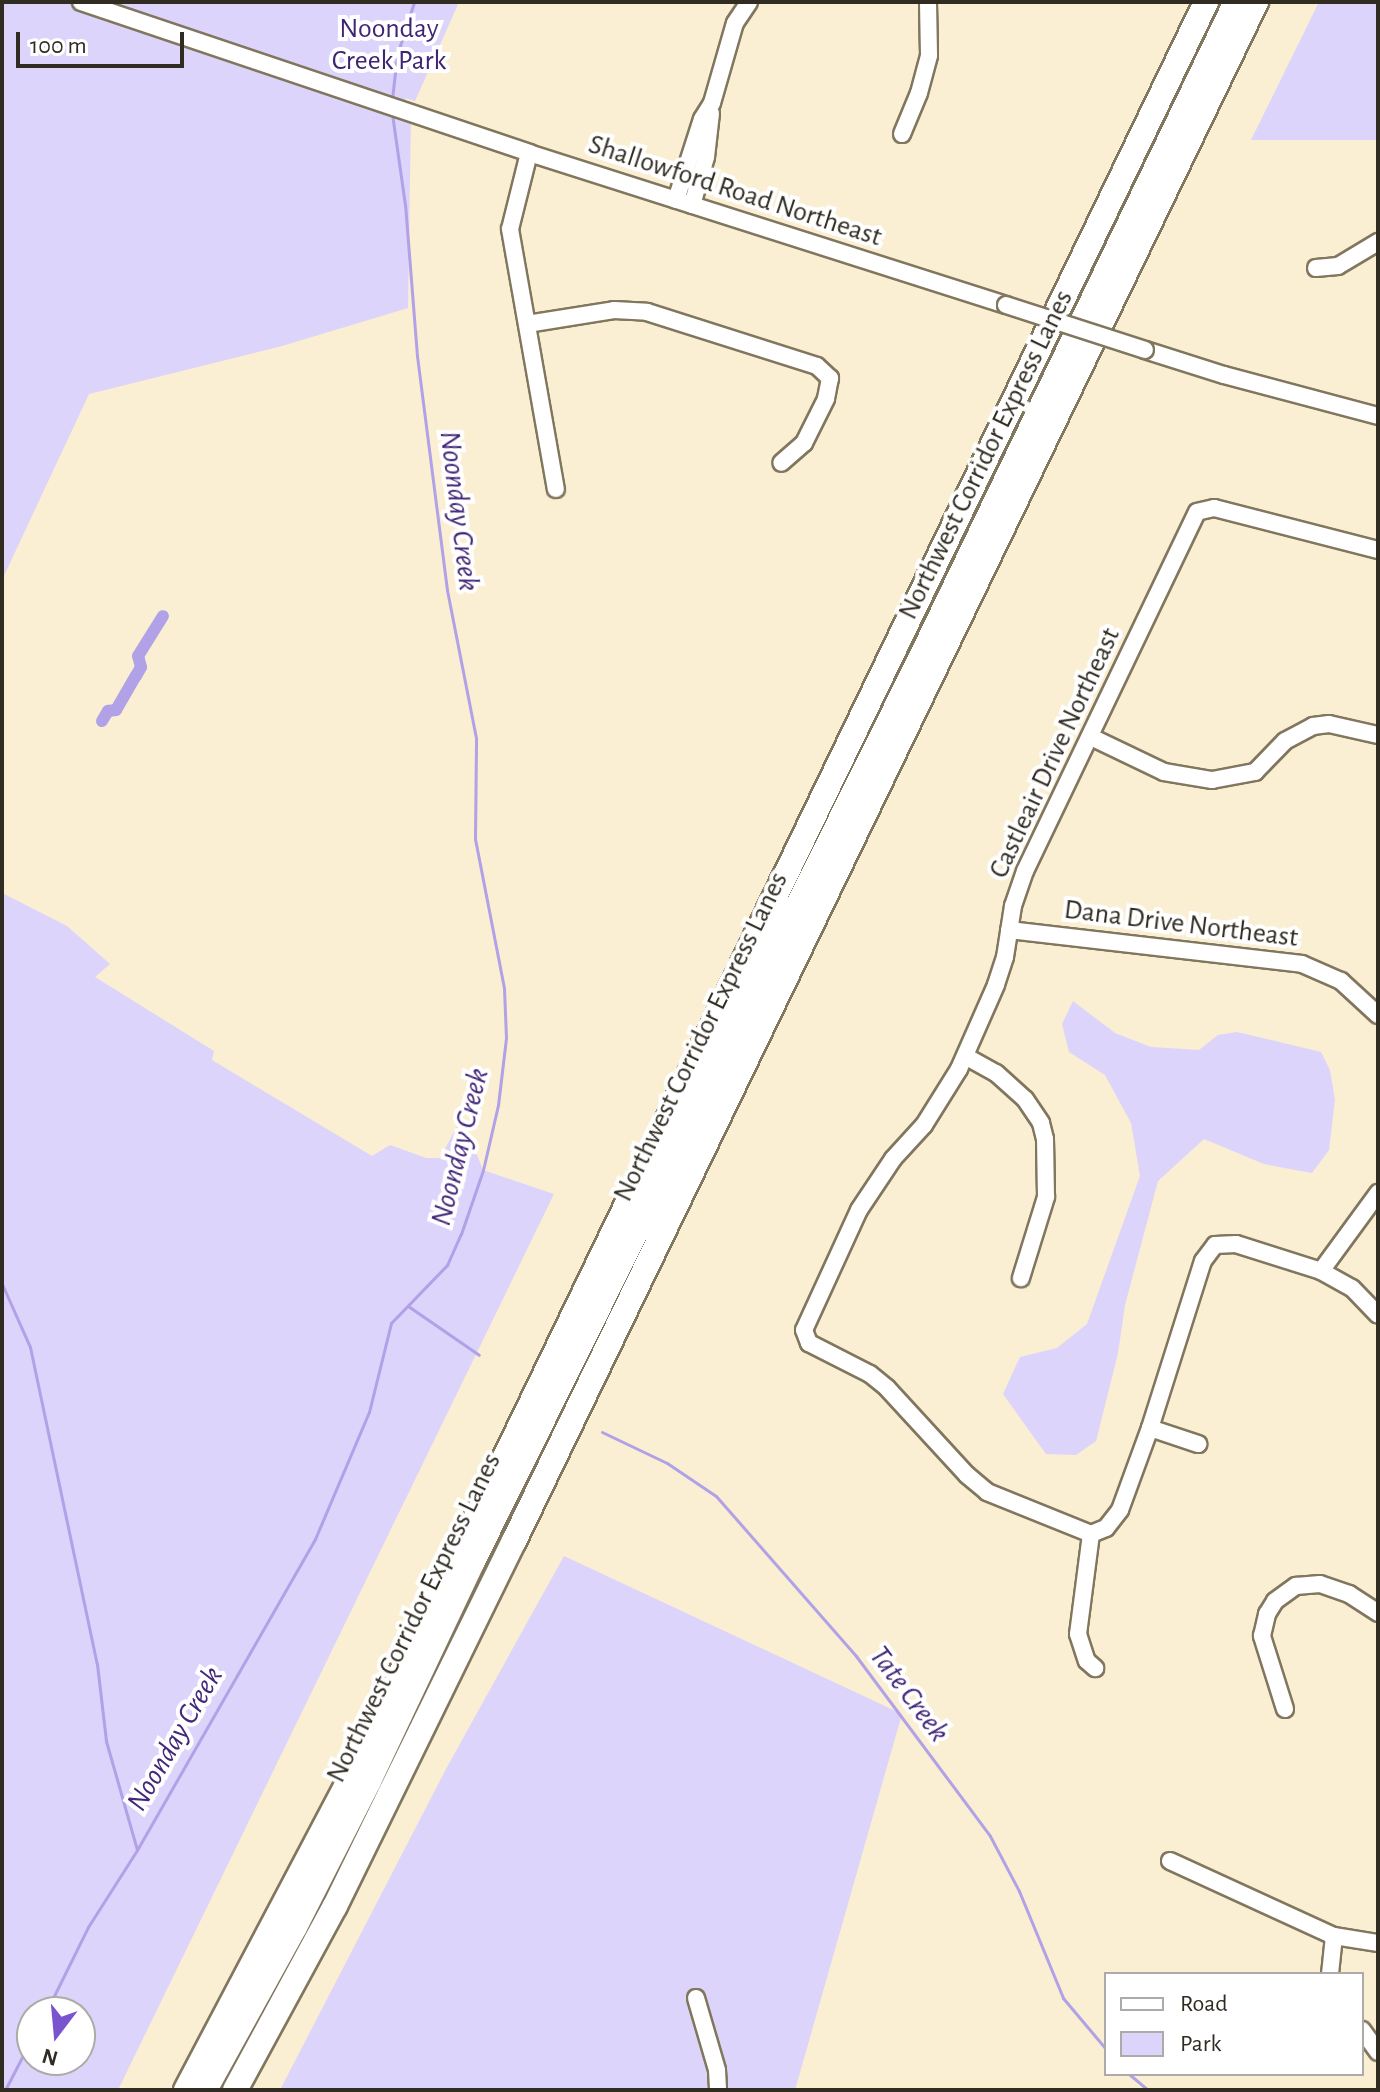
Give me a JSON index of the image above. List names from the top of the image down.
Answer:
{
  "streets": {
    "highway": ["Northwest Corridor Express Lanes"],
    "street": ["Shallowford Road Northeast", "Castleair Drive Northeast", "Dana Drive Northeast"]
  },
  "crossings": [
    ["Castleair Drive Northeast", "Dana Drive Northeast"]
  ],
  "water": ["Noonday Creek", "Tate Creek"],
  "parks": ["Noonday Creek Park"],
  "legend": ["Road", "Park"],
  "scale_bar": "100 m",
  "north": "bottom"
}
